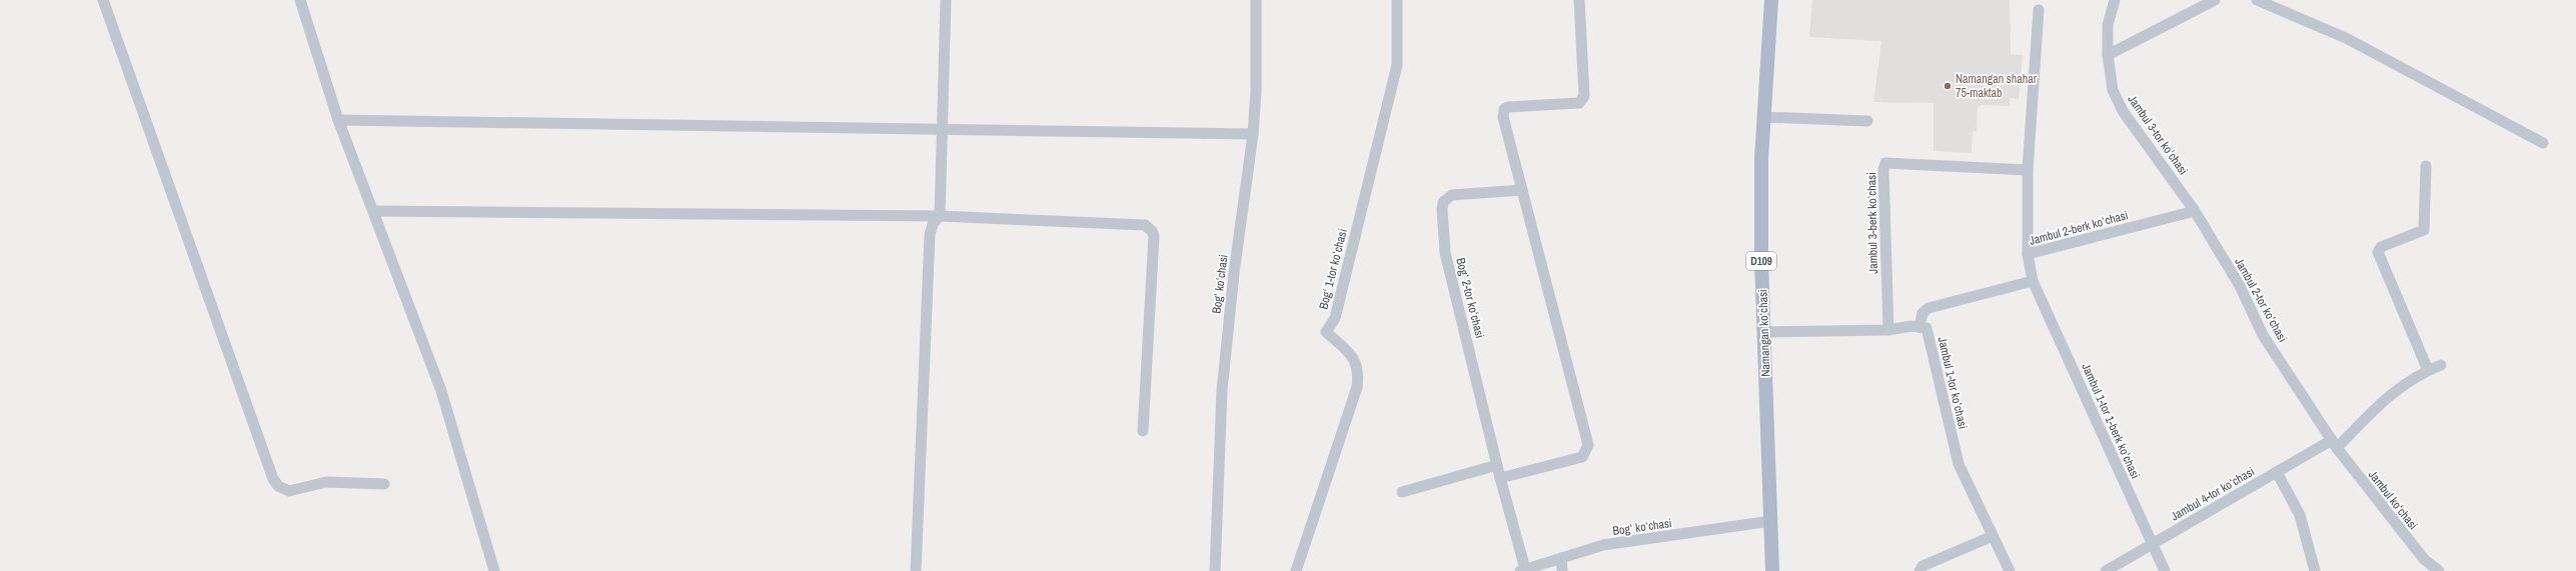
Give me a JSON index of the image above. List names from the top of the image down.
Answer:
{
  "streets": {
    "main road": ["D109", "Namangan koʻchasi"],
    "street": [
      "Jambul 3-tor koʻchasi",
      "Jambul 3-berk koʻchasi",
      "Jambul 2-berk koʻchasi",
      "Bogʻ 1-tor koʻchasi",
      "Bogʻ koʻchasi",
      "Bogʻ 2-tor koʻchasi",
      "Jambul 2-tor koʻchasi",
      "Jambul 1-tor koʻchasi",
      "Jambul 1-tor 1-berk koʻchasi",
      "Jambul 4-tor koʻchasi",
      "Jambul koʻchasi"
    ]
  },
  "crossings": [
    ["Jambul 3-tor koʻchasi", "Jambul 2-berk koʻchasi"],
    ["Jambul 3-tor koʻchasi", "Jambul 2-tor koʻchasi"],
    ["Jambul 2-berk koʻchasi", "Jambul 2-tor koʻchasi"],
    ["Jambul 2-berk koʻchasi", "Jambul 1-tor 1-berk koʻchasi"],
    ["Bogʻ koʻchasi", "Bogʻ 2-tor koʻchasi"],
    ["Bogʻ koʻchasi", "Namangan koʻchasi"],
    ["Jambul 2-tor koʻchasi", "Jambul 4-tor koʻchasi"],
    ["Jambul 2-tor koʻchasi", "Jambul koʻchasi"],
    ["Jambul 1-tor 1-berk koʻchasi", "Jambul 4-tor koʻchasi"],
    ["Jambul 4-tor koʻchasi", "Jambul koʻchasi"]
  ],
  "places": ["Namangan shahar 75-maktab"]
}
